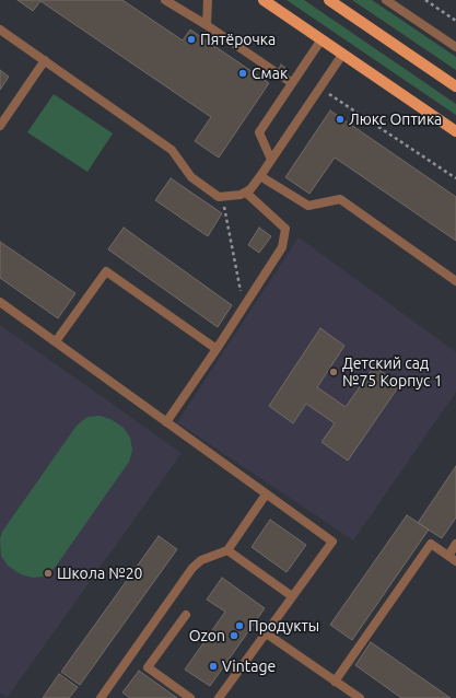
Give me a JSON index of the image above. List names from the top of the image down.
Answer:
{
  "places": [
    "Пятёрочка",
    "Смак",
    "Люкс Оптика",
    "Детский сад №75 Корпус 1",
    "Школа №20",
    "Продукты",
    "Ozon",
    "Vintage"
  ]
}
